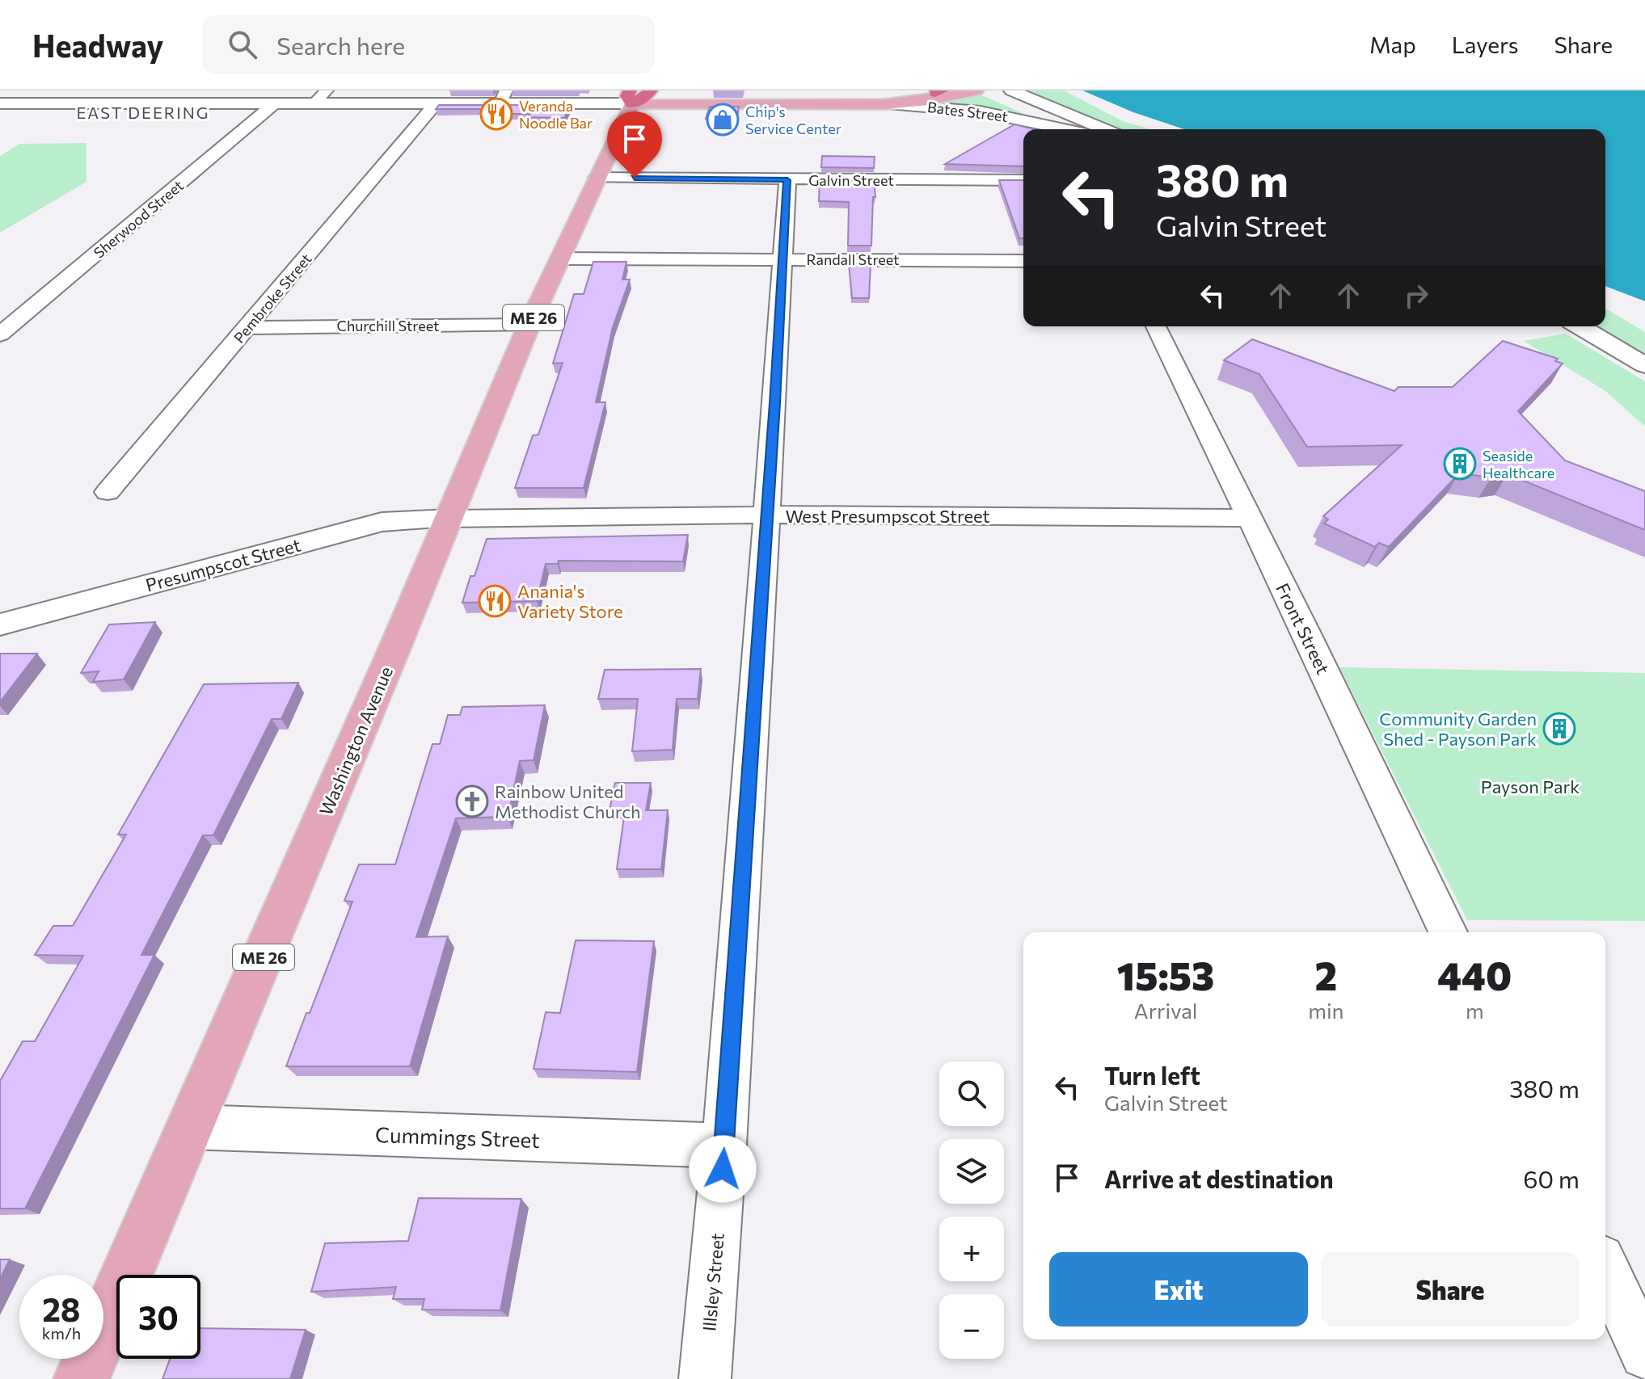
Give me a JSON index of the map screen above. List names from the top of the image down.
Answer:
{
  "streets": {
    "highway": ["ME 26"],
    "main road": ["Bates Street", "Washington Avenue"],
    "street": [
      "Galvin Street",
      "Sherwood Street",
      "Randall Street",
      "Pembroke Street",
      "Churchill Street",
      "West Presumpscot Street",
      "Presumpscot Street",
      "Front Street",
      "Cummings Street",
      "Illsley Street"
    ]
  },
  "crossings": [
    ["Bates Street", "ME 26"],
    ["Bates Street", "Washington Avenue"],
    ["Galvin Street", "Washington Avenue"],
    ["Galvin Street", "Illsley Street"],
    ["Randall Street", "Washington Avenue"],
    ["Randall Street", "Illsley Street"],
    ["Pembroke Street", "Churchill Street"],
    ["ME 26", "Washington Avenue"],
    ["Churchill Street", "Washington Avenue"],
    ["West Presumpscot Street", "Presumpscot Street"],
    ["West Presumpscot Street", "Front Street"],
    ["West Presumpscot Street", "Washington Avenue"],
    ["West Presumpscot Street", "Illsley Street"],
    ["Presumpscot Street", "Washington Avenue"],
    ["Washington Avenue", "Cummings Street"],
    ["Cummings Street", "Illsley Street"]
  ],
  "districts": ["EAST DEERING"],
  "parks": ["Payson Park"],
  "places": {
    "restaurant": ["Veranda Noodle Bar", "Anania's Variety Store"],
    "shop": ["Chip's Service Center"],
    "building": ["Seaside Healthcare", "Community Garden Shed - Payson Park"],
    "church": ["Rainbow United Methodist Church"]
  },
  "page": {
    "header": "Headway",
    "search": "Search here",
    "nav": ["Map", "Layers", "Share"],
    "turn": ["380 m", "Galvin Street"],
    "eta": [
      "15:53",
      "Arrival",
      "2",
      "min",
      "440",
      "m"
    ],
    "list": [
      {
        "name": "Turn left",
        "note": "Galvin Street",
        "value": "380 m"
      },
      {
        "name": "Arrive at destination",
        "value": "60 m"
      }
    ],
    "map_buttons": ["+", "−"],
    "buttons": ["Exit", "Share"],
    "speed": "28 km/h",
    "limit": "30"
  }
}
